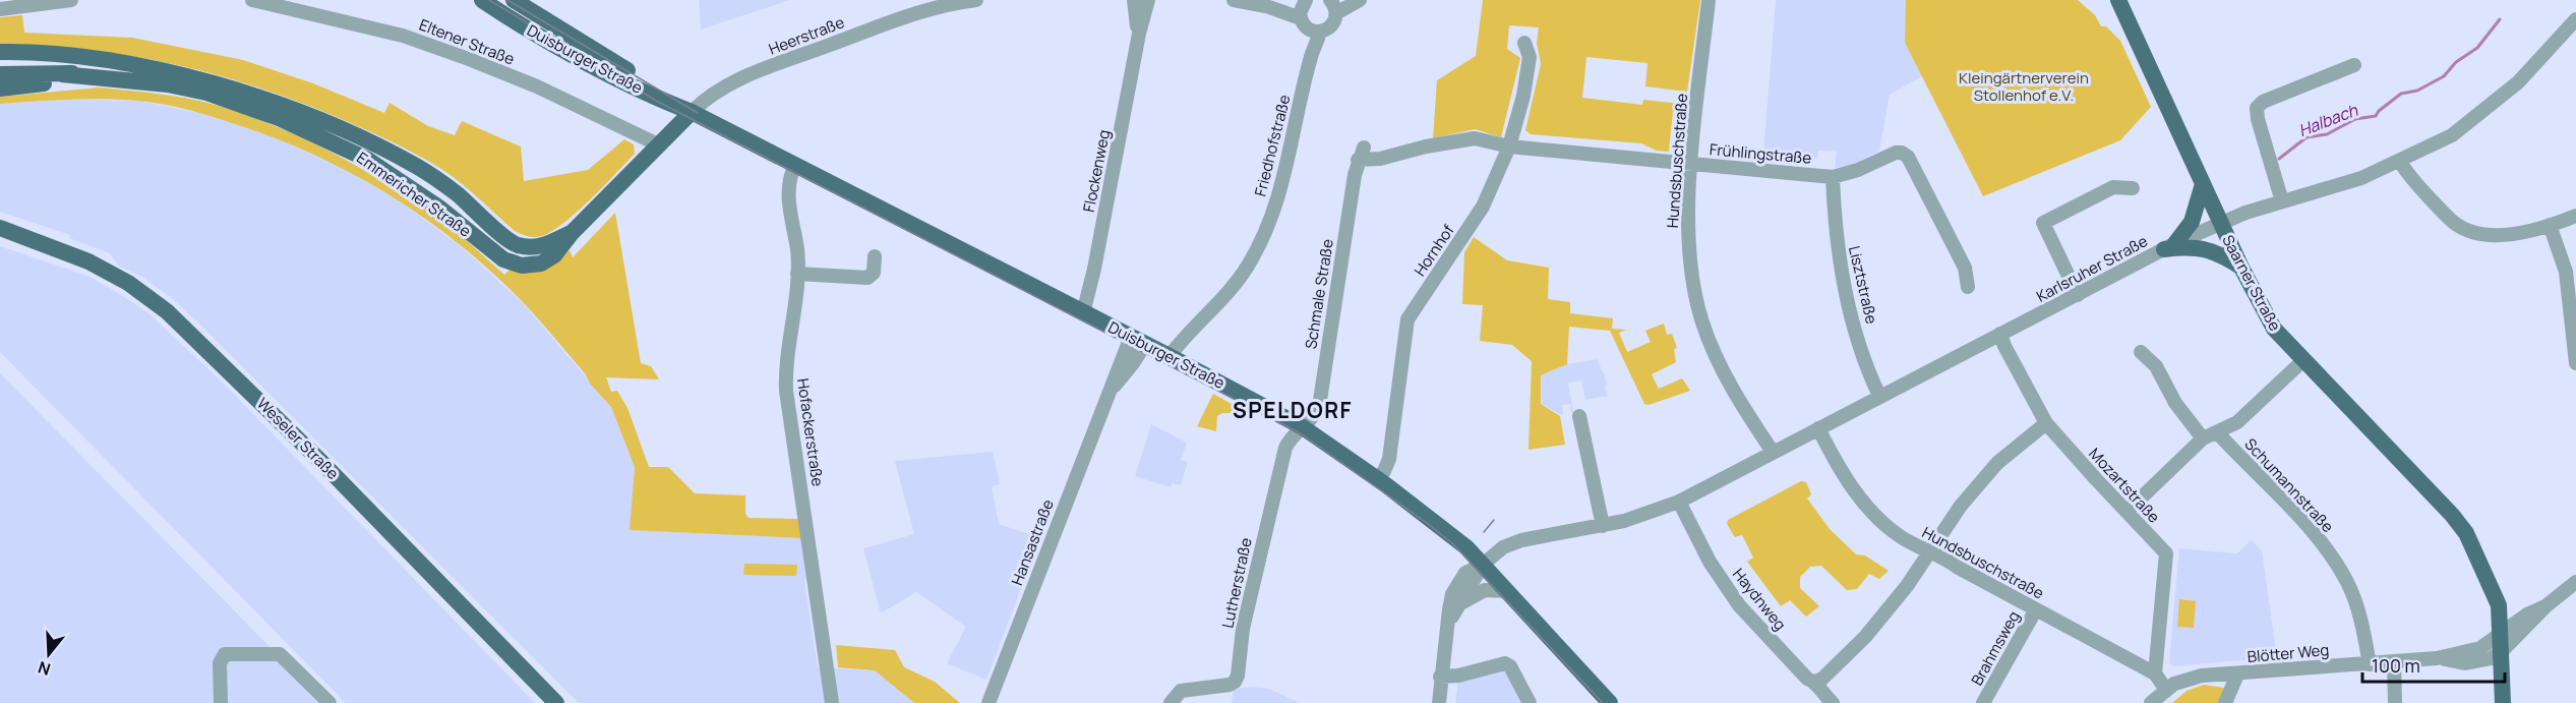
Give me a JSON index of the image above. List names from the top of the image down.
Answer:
{
  "streets": {
    "main road": [
      "Duisburger Straße",
      "Emmericher Straße",
      "Saarner Straße",
      "Weseler Straße"
    ],
    "street": [
      "Heerstraße",
      "Eltener Straße",
      "Friedhofstraße",
      "Frühlingstraße",
      "Hundsbuschstraße",
      "Flockenweg",
      "Hornhof",
      "Karlsruher Straße",
      "Lisztstraße",
      "Schmale Straße",
      "Hofackerstraße",
      "Mozartstraße",
      "Schumannstraße",
      "Hansastraße",
      "Lutherstraße",
      "Haydnweg",
      "Brahmsweg",
      "Blötter Weg"
    ]
  },
  "crossings": [
    ["Heerstraße", "Duisburger Straße"],
    ["Heerstraße", "Emmericher Straße"],
    ["Eltener Straße", "Emmericher Straße"],
    ["Duisburger Straße", "Friedhofstraße"],
    ["Duisburger Straße", "Flockenweg"],
    ["Duisburger Straße", "Emmericher Straße"],
    ["Duisburger Straße", "Hornhof"],
    ["Duisburger Straße", "Karlsruher Straße"],
    ["Duisburger Straße", "Schmale Straße"],
    ["Duisburger Straße", "Hofackerstraße"],
    ["Duisburger Straße", "Hansastraße"],
    ["Duisburger Straße", "Lutherstraße"],
    ["Frühlingstraße", "Hundsbuschstraße"],
    ["Frühlingstraße", "Hornhof"],
    ["Frühlingstraße", "Lisztstraße"],
    ["Frühlingstraße", "Schmale Straße"],
    ["Hundsbuschstraße", "Karlsruher Straße"],
    ["Hundsbuschstraße", "Mozartstraße"],
    ["Hundsbuschstraße", "Brahmsweg"],
    ["Hundsbuschstraße", "Blötter Weg"],
    ["Hornhof", "Schmale Straße"],
    ["Karlsruher Straße", "Saarner Straße"],
    ["Karlsruher Straße", "Lisztstraße"],
    ["Karlsruher Straße", "Mozartstraße"],
    ["Karlsruher Straße", "Haydnweg"],
    ["Saarner Straße", "Blötter Weg"],
    ["Schmale Straße", "Lutherstraße"],
    ["Schumannstraße", "Blötter Weg"]
  ],
  "districts": ["SPELDORF"],
  "water": ["Halbach"],
  "parks": ["Kleingärtnerverein Stollenhof e.V."],
  "scale_bar": "100 m",
  "north": "bottom"
}
